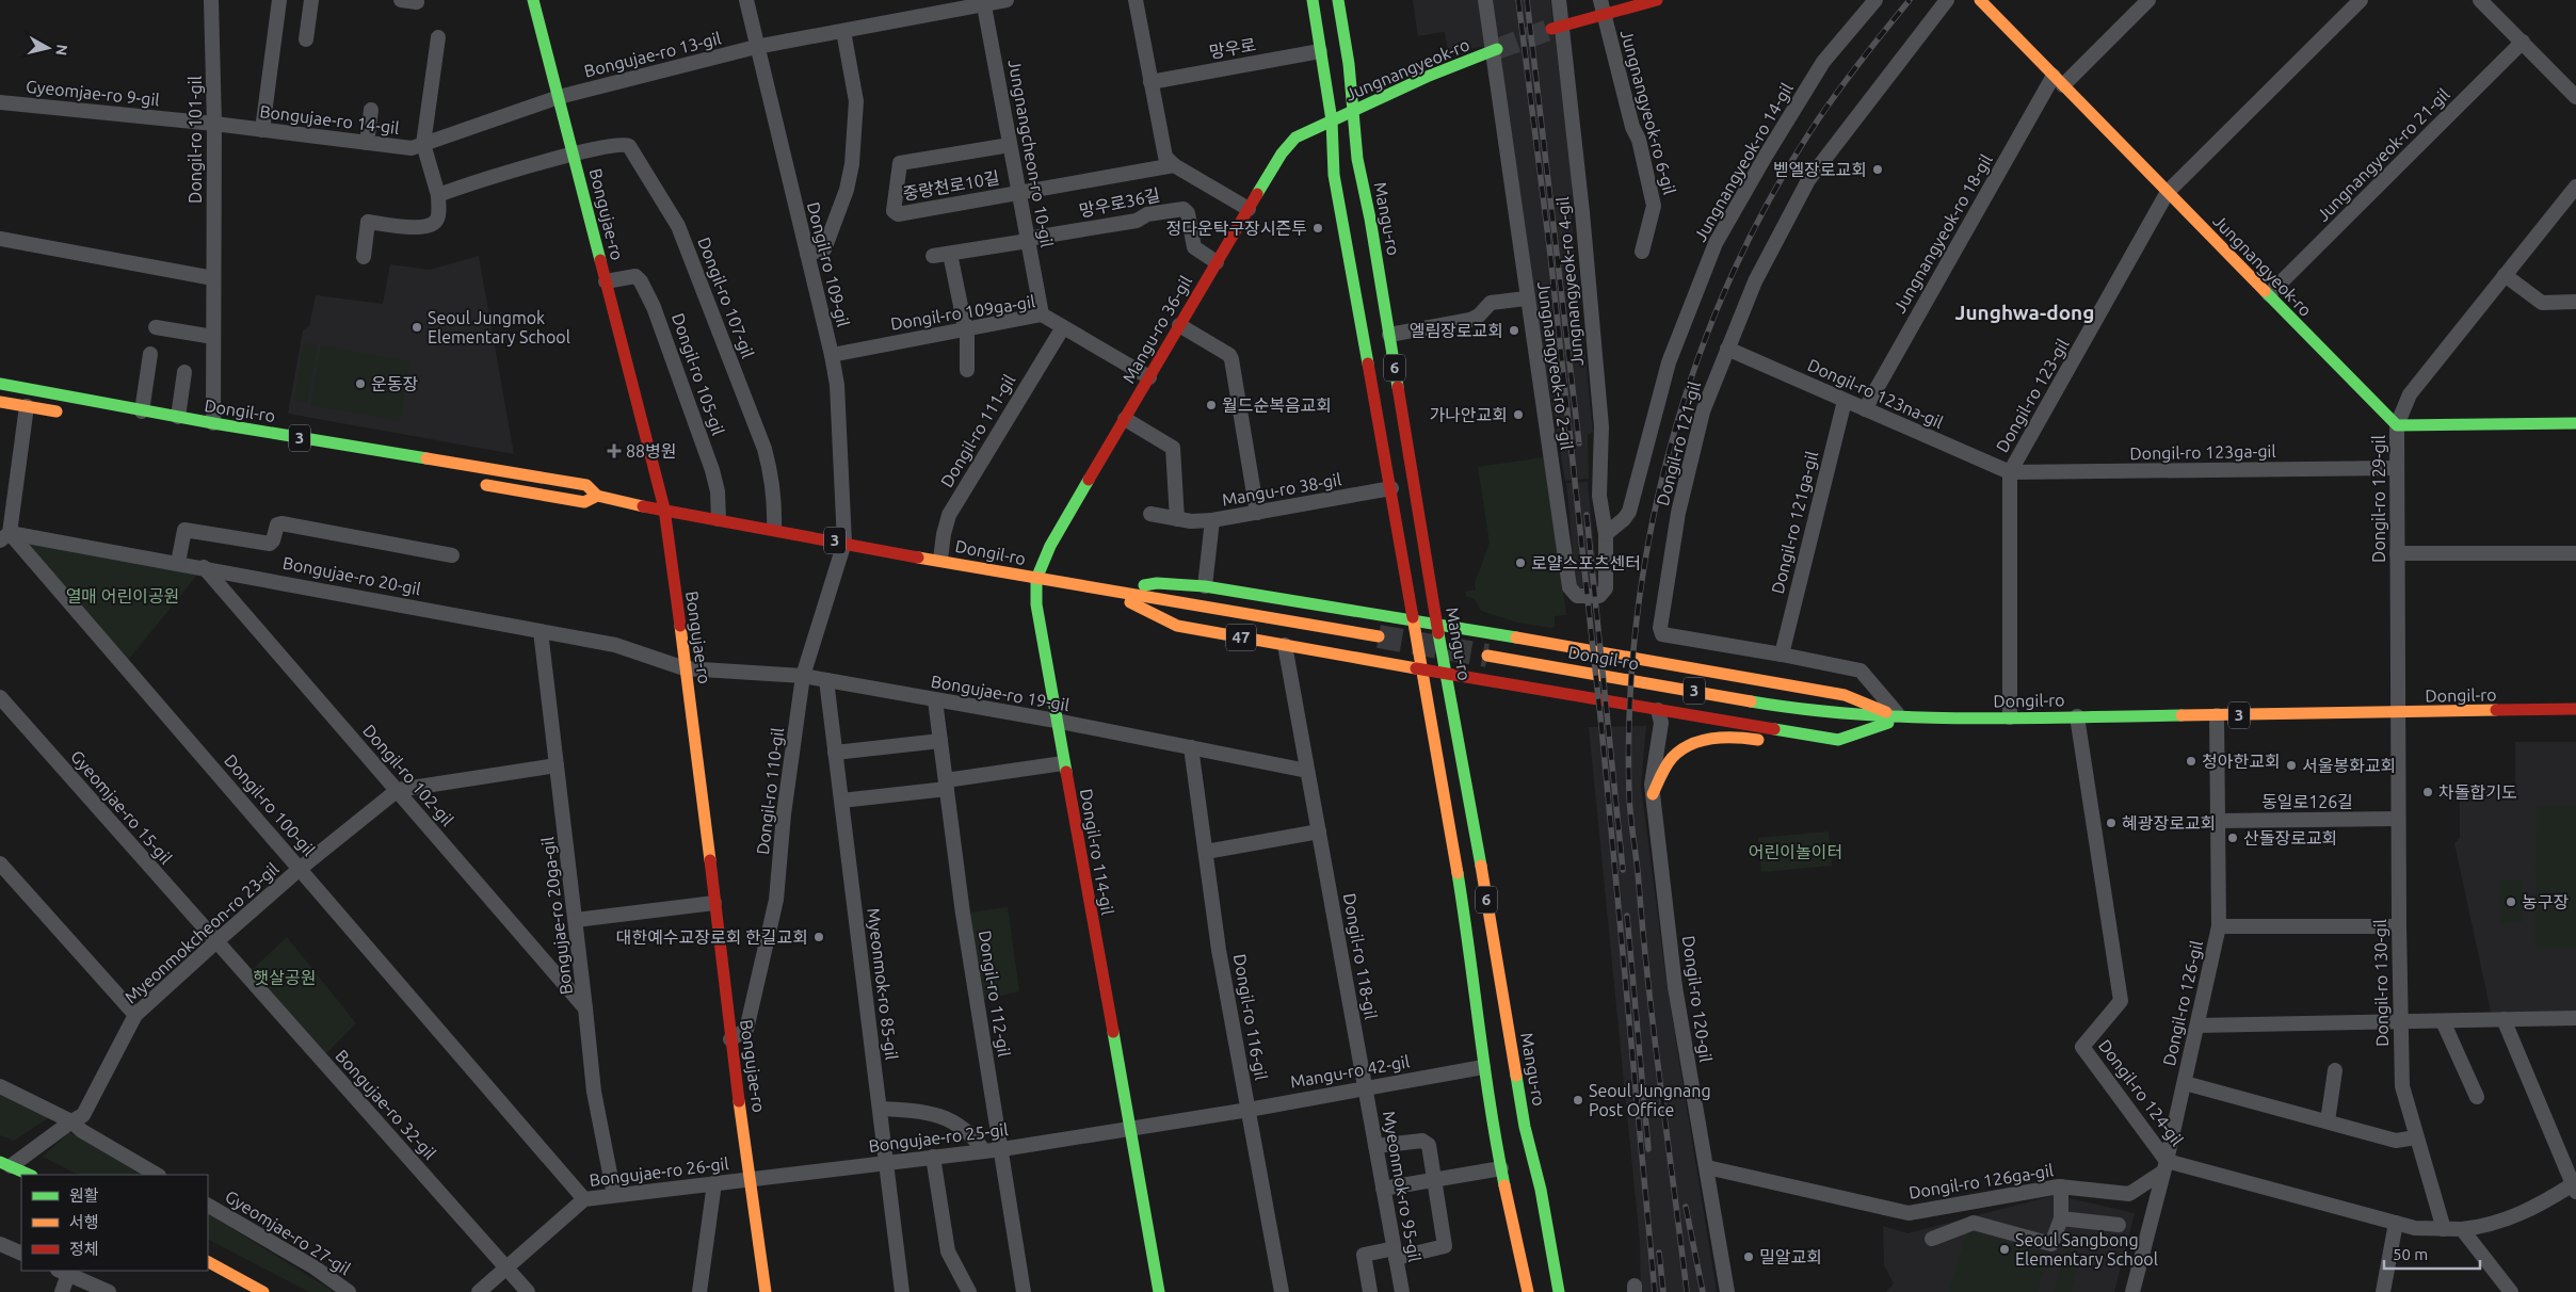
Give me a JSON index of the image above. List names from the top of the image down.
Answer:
{
  "streets": {
    "main road": [
      "Jungnangyeok-ro",
      "Bongujae-ro",
      "Mangu-ro",
      "Mangu-ro 36-gil",
      "6",
      "Dongil-ro",
      "3",
      "47",
      "Dongil-ro 114-gil"
    ],
    "street": [
      "망우로",
      "Bongujae-ro 13-gil",
      "Gyeomjae-ro 9-gil",
      "Jungnangyeok-ro 6-gil",
      "Bongujae-ro 14-gil",
      "Dongil-ro 101-gil",
      "Jungnangcheon-ro 10-gil",
      "Jungnangyeok-ro 21-gil",
      "Jungnangyeok-ro 14-gil",
      "중랑천로10길",
      "망우로36길",
      "Jungnangyeok-ro 18-gil",
      "Dongil-ro 109-gil",
      "Jungnangyeok-ro 4-gil",
      "Dongil-ro 107-gil",
      "Dongil-ro 109ga-gil",
      "Jungnangyeok-ro 2-gil",
      "Dongil-ro 105-gil",
      "Dongil-ro 123na-gil",
      "Dongil-ro 123-gil",
      "Dongil-ro 111-gil",
      "Dongil-ro 121-gil",
      "Dongil-ro 123ga-gil",
      "Mangu-ro 38-gil",
      "Dongil-ro 129-gil",
      "Dongil-ro 121ga-gil",
      "Bongujae-ro 20-gil",
      "Bongujae-ro 19-gil",
      "Dongil-ro 102-gil",
      "Dongil-ro 110-gil",
      "동일로126길",
      "Dongil-ro 100-gil",
      "Gyeomjae-ro 15-gil",
      "Bongujae-ro 20ga-gil",
      "Myeonmokcheon-ro 23-gil",
      "Dongil-ro 118-gil",
      "Dongil-ro 130-gil",
      "Myeonmok-ro 85-gil",
      "Dongil-ro 112-gil",
      "Dongil-ro 120-gil",
      "Dongil-ro 126-gil",
      "Dongil-ro 116-gil",
      "Mangu-ro 42-gil",
      "Dongil-ro 124-gil",
      "Bongujae-ro 32-gil",
      "Bongujae-ro 25-gil",
      "Bongujae-ro 26-gil",
      "Dongil-ro 126ga-gil",
      "Myeonmok-ro 95-gil",
      "Gyeomjae-ro 27-gil"
    ]
  },
  "crossings": [
    ["망우로", "6"],
    ["Bongujae-ro 13-gil", "Bongujae-ro 14-gil"],
    ["Bongujae-ro 13-gil", "Jungnangcheon-ro 10-gil"],
    ["Bongujae-ro 13-gil", "Bongujae-ro"],
    ["Bongujae-ro 13-gil", "Dongil-ro 109-gil"],
    ["Jungnangyeok-ro", "Jungnangyeok-ro 21-gil"],
    ["Jungnangyeok-ro", "Mangu-ro"],
    ["Jungnangyeok-ro", "Jungnangyeok-ro 18-gil"],
    ["Jungnangyeok-ro", "Mangu-ro 36-gil"],
    ["Jungnangyeok-ro", "Jungnangyeok-ro 2-gil"],
    ["Jungnangyeok-ro", "6"],
    ["Jungnangyeok-ro", "Dongil-ro 123-gil"],
    ["Jungnangyeok-ro", "Dongil-ro 129-gil"],
    ["Gyeomjae-ro 9-gil", "Bongujae-ro 14-gil"],
    ["Gyeomjae-ro 9-gil", "Dongil-ro 101-gil"],
    ["Bongujae-ro 14-gil", "Dongil-ro 101-gil"],
    ["Bongujae-ro 14-gil", "Bongujae-ro"],
    ["Dongil-ro 101-gil", "Dongil-ro"],
    ["Jungnangcheon-ro 10-gil", "중랑천로10길"],
    ["Jungnangcheon-ro 10-gil", "망우로36길"],
    ["Jungnangcheon-ro 10-gil", "Dongil-ro 109ga-gil"],
    ["Jungnangyeok-ro 14-gil", "Jungnangyeok-ro 4-gil"],
    ["Jungnangyeok-ro 14-gil", "Jungnangyeok-ro 2-gil"],
    ["망우로36길", "Mangu-ro 36-gil"],
    ["Bongujae-ro", "Dongil-ro 107-gil"],
    ["Bongujae-ro", "Dongil-ro 105-gil"],
    ["Bongujae-ro", "Dongil-ro"],
    ["Bongujae-ro", "Bongujae-ro 20-gil"],
    ["Bongujae-ro", "Bongujae-ro 19-gil"],
    ["Bongujae-ro", "Dongil-ro 110-gil"],
    ["Bongujae-ro", "Bongujae-ro 25-gil"],
    ["Bongujae-ro", "Bongujae-ro 26-gil"],
    ["Mangu-ro", "47"],
    ["Jungnangyeok-ro 18-gil", "Dongil-ro 123na-gil"],
    ["Dongil-ro 109-gil", "Dongil-ro 109ga-gil"],
    ["Dongil-ro 109-gil", "Dongil-ro"],
    ["Dongil-ro 109-gil", "Dongil-ro 110-gil"],
    ["Jungnangyeok-ro 4-gil", "Jungnangyeok-ro 2-gil"],
    ["Dongil-ro 107-gil", "Dongil-ro"],
    ["Dongil-ro 109ga-gil", "Mangu-ro 36-gil"],
    ["Dongil-ro 109ga-gil", "Dongil-ro 111-gil"],
    ["Mangu-ro 36-gil", "6"],
    ["Mangu-ro 36-gil", "Dongil-ro"],
    ["Mangu-ro 36-gil", "Dongil-ro 114-gil"],
    ["6", "Mangu-ro 38-gil"],
    ["6", "47"],
    ["6", "Mangu-ro 42-gil"],
    ["Dongil-ro 105-gil", "Dongil-ro"],
    ["Dongil-ro 123na-gil", "Dongil-ro 123-gil"],
    ["Dongil-ro 123na-gil", "Dongil-ro 121-gil"],
    ["Dongil-ro 123na-gil", "Dongil-ro 123ga-gil"],
    ["Dongil-ro 123na-gil", "Dongil-ro 121ga-gil"],
    ["Dongil-ro 123-gil", "Dongil-ro"],
    ["Dongil-ro 123-gil", "Dongil-ro 123ga-gil"],
    ["Dongil-ro", "Dongil-ro 111-gil"],
    ["Dongil-ro", "Dongil-ro 121-gil"],
    ["Dongil-ro", "Dongil-ro 129-gil"],
    ["Dongil-ro", "47"],
    ["Dongil-ro", "Dongil-ro 110-gil"],
    ["Dongil-ro", "Dongil-ro 114-gil"],
    ["Dongil-ro", "Dongil-ro 130-gil"],
    ["Dongil-ro", "Dongil-ro 126-gil"],
    ["Dongil-ro", "Dongil-ro 124-gil"],
    ["Dongil-ro 121-gil", "Dongil-ro 121ga-gil"],
    ["Dongil-ro 123ga-gil", "Dongil-ro 129-gil"],
    ["Dongil-ro 129-gil", "Dongil-ro 130-gil"],
    ["Bongujae-ro 20-gil", "Bongujae-ro 19-gil"],
    ["Bongujae-ro 20-gil", "Dongil-ro 102-gil"],
    ["Bongujae-ro 20-gil", "Dongil-ro 100-gil"],
    ["Bongujae-ro 20-gil", "Bongujae-ro 20ga-gil"],
    ["47", "Dongil-ro 118-gil"],
    ["Bongujae-ro 19-gil", "Dongil-ro 110-gil"],
    ["Bongujae-ro 19-gil", "Dongil-ro 114-gil"],
    ["Bongujae-ro 19-gil", "Dongil-ro 118-gil"],
    ["Bongujae-ro 19-gil", "Myeonmok-ro 85-gil"],
    ["Bongujae-ro 19-gil", "Dongil-ro 112-gil"],
    ["Bongujae-ro 19-gil", "Dongil-ro 116-gil"],
    ["Dongil-ro 102-gil", "Bongujae-ro 20ga-gil"],
    ["Dongil-ro 102-gil", "Myeonmokcheon-ro 23-gil"],
    ["동일로126길", "Dongil-ro 130-gil"],
    ["동일로126길", "Dongil-ro 126-gil"],
    ["Dongil-ro 100-gil", "Myeonmokcheon-ro 23-gil"],
    ["Dongil-ro 100-gil", "Bongujae-ro 26-gil"],
    ["Gyeomjae-ro 15-gil", "Myeonmokcheon-ro 23-gil"],
    ["Gyeomjae-ro 15-gil", "Bongujae-ro 32-gil"],
    ["Dongil-ro 114-gil", "Mangu-ro 42-gil"],
    ["Dongil-ro 114-gil", "Bongujae-ro 25-gil"],
    ["Bongujae-ro 20ga-gil", "Myeonmokcheon-ro 23-gil"],
    ["Bongujae-ro 20ga-gil", "Bongujae-ro 26-gil"],
    ["Myeonmokcheon-ro 23-gil", "Bongujae-ro 32-gil"],
    ["Dongil-ro 118-gil", "Mangu-ro 42-gil"],
    ["Dongil-ro 118-gil", "Myeonmok-ro 95-gil"],
    ["Dongil-ro 130-gil", "Dongil-ro 124-gil"],
    ["Myeonmok-ro 85-gil", "Bongujae-ro 25-gil"],
    ["Dongil-ro 112-gil", "Bongujae-ro 25-gil"],
    ["Dongil-ro 120-gil", "Dongil-ro 126ga-gil"],
    ["Dongil-ro 126-gil", "Dongil-ro 124-gil"],
    ["Dongil-ro 126-gil", "Dongil-ro 126ga-gil"],
    ["Dongil-ro 116-gil", "Mangu-ro 42-gil"],
    ["Mangu-ro 42-gil", "Bongujae-ro 25-gil"],
    ["Mangu-ro 42-gil", "Myeonmok-ro 95-gil"],
    ["Dongil-ro 124-gil", "Dongil-ro 126ga-gil"],
    ["Bongujae-ro 32-gil", "Bongujae-ro 26-gil"],
    ["Bongujae-ro 25-gil", "Bongujae-ro 26-gil"]
  ],
  "districts": ["Junghwa-dong"],
  "parks": ["열매 어린이공원", "어린이놀이터", "햇살공원"],
  "places": {
    "other": [
      "벧엘장로교회",
      "정다운탁구장시즌투",
      "Seoul Jungmok Elementary School",
      "엘림장로교회",
      "운동장",
      "월드순복음교회",
      "가나안교회",
      "로얄스포츠센터",
      "청아한교회",
      "서울봉화교회",
      "차돌합기도",
      "혜광장로교회",
      "산돌장로교회",
      "농구장",
      "대한예수교장로회 한길교회",
      "Seoul Jungnang Post Office",
      "Seoul Sangbong Elementary School",
      "밀알교회"
    ],
    "health": ["88병원"]
  },
  "legend": ["원활", "서행", "정체"],
  "scale_bar": "50 m",
  "north": "right"
}
